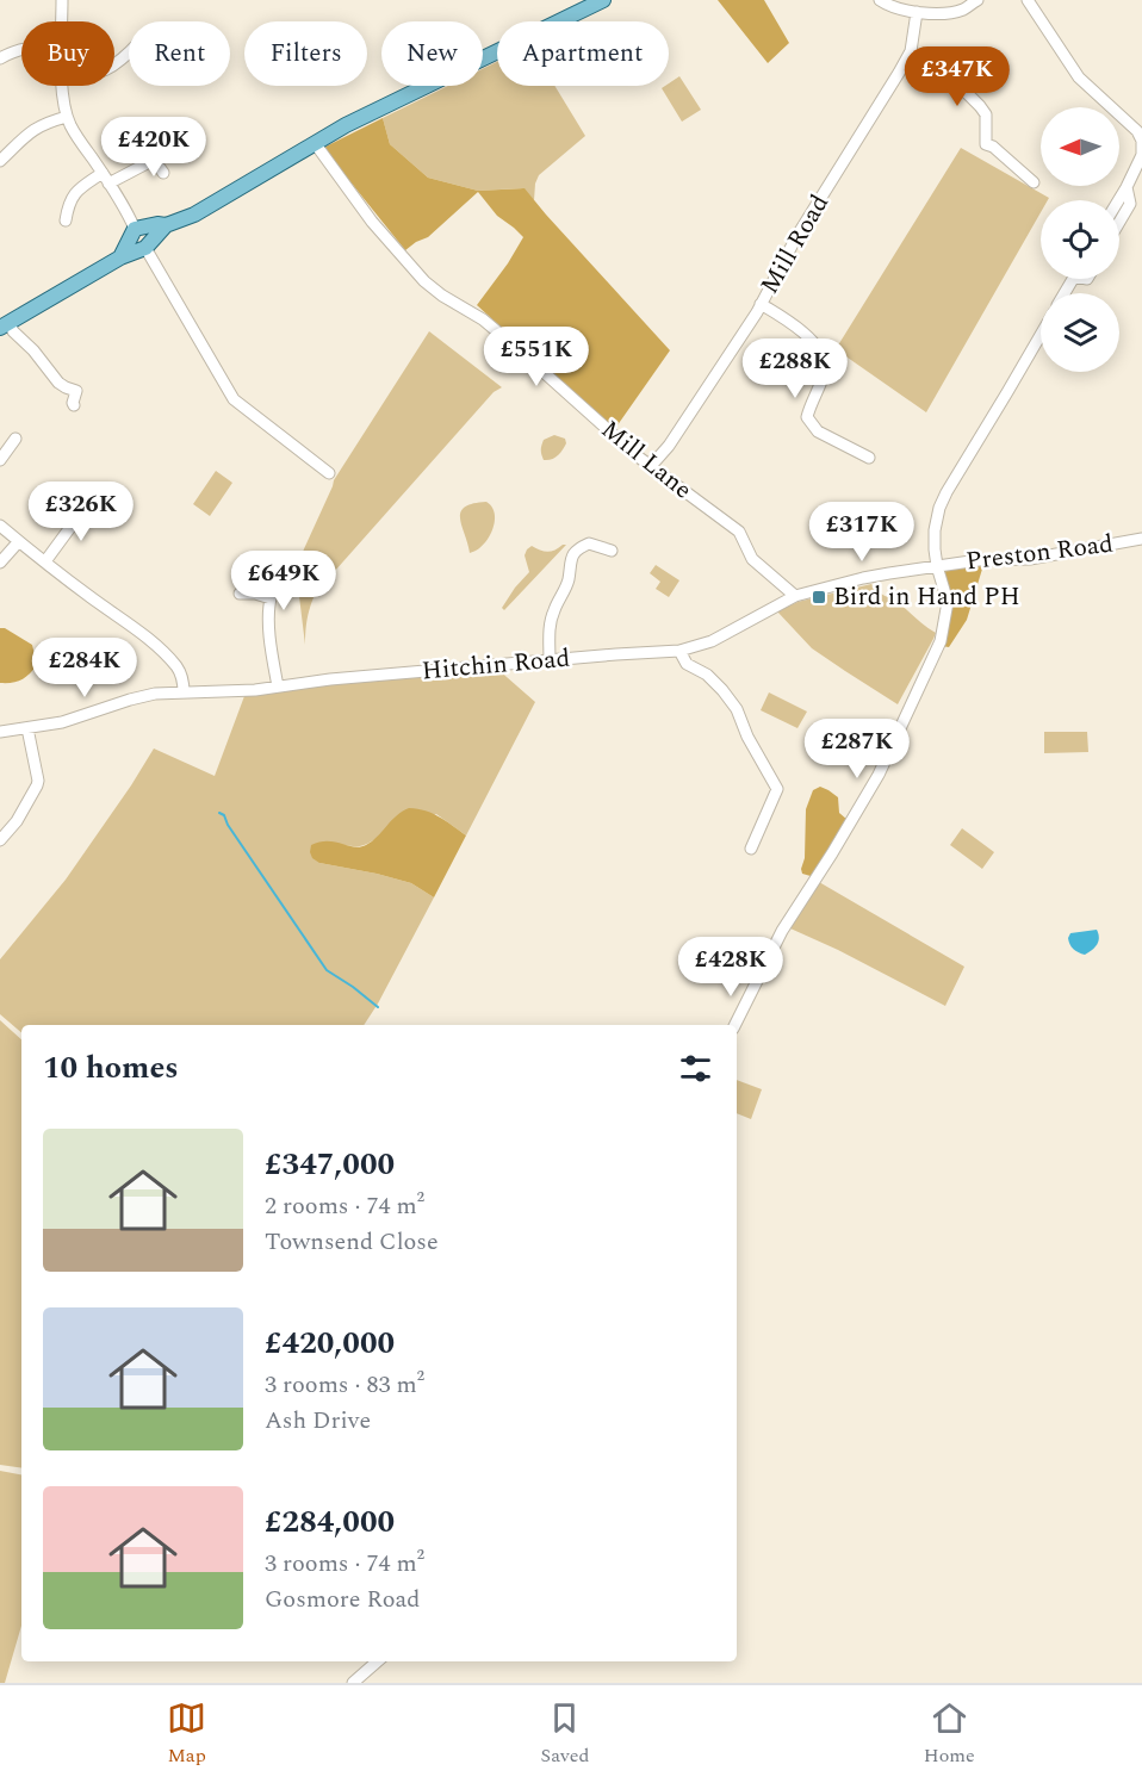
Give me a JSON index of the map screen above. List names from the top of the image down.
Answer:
{
  "streets": {
    "street": [
      "Mill Road",
      "Mill Lane",
      "Preston Road",
      "Hitchin Road"
    ]
  },
  "crossings": [
    ["Mill Road", "Mill Lane"],
    ["Mill Lane", "Preston Road"],
    ["Mill Lane", "Hitchin Road"],
    ["Preston Road", "Hitchin Road"]
  ],
  "places": {
    "transit": ["Bird in Hand PH"]
  },
  "north": "left",
  "page": {
    "chip": [
      "Buy",
      "Rent",
      "Filters",
      "New",
      "Apartment"
    ],
    "price": [
      "£347K",
      "£420K",
      "£551K",
      "£288K",
      "£326K",
      "£317K",
      "£649K",
      "£284K",
      "£287K",
      "£428K"
    ],
    "heading": "10 homes",
    "list": [
      {
        "name": "£347,000",
        "note": "2 rooms · 74 m² · Townsend Close"
      },
      {
        "name": "£420,000",
        "note": "3 rooms · 83 m² · Ash Drive"
      },
      {
        "name": "£284,000",
        "note": "3 rooms · 74 m² · Gosmore Road"
      }
    ],
    "tabs": ["Map", "Saved", "Home"]
  }
}
